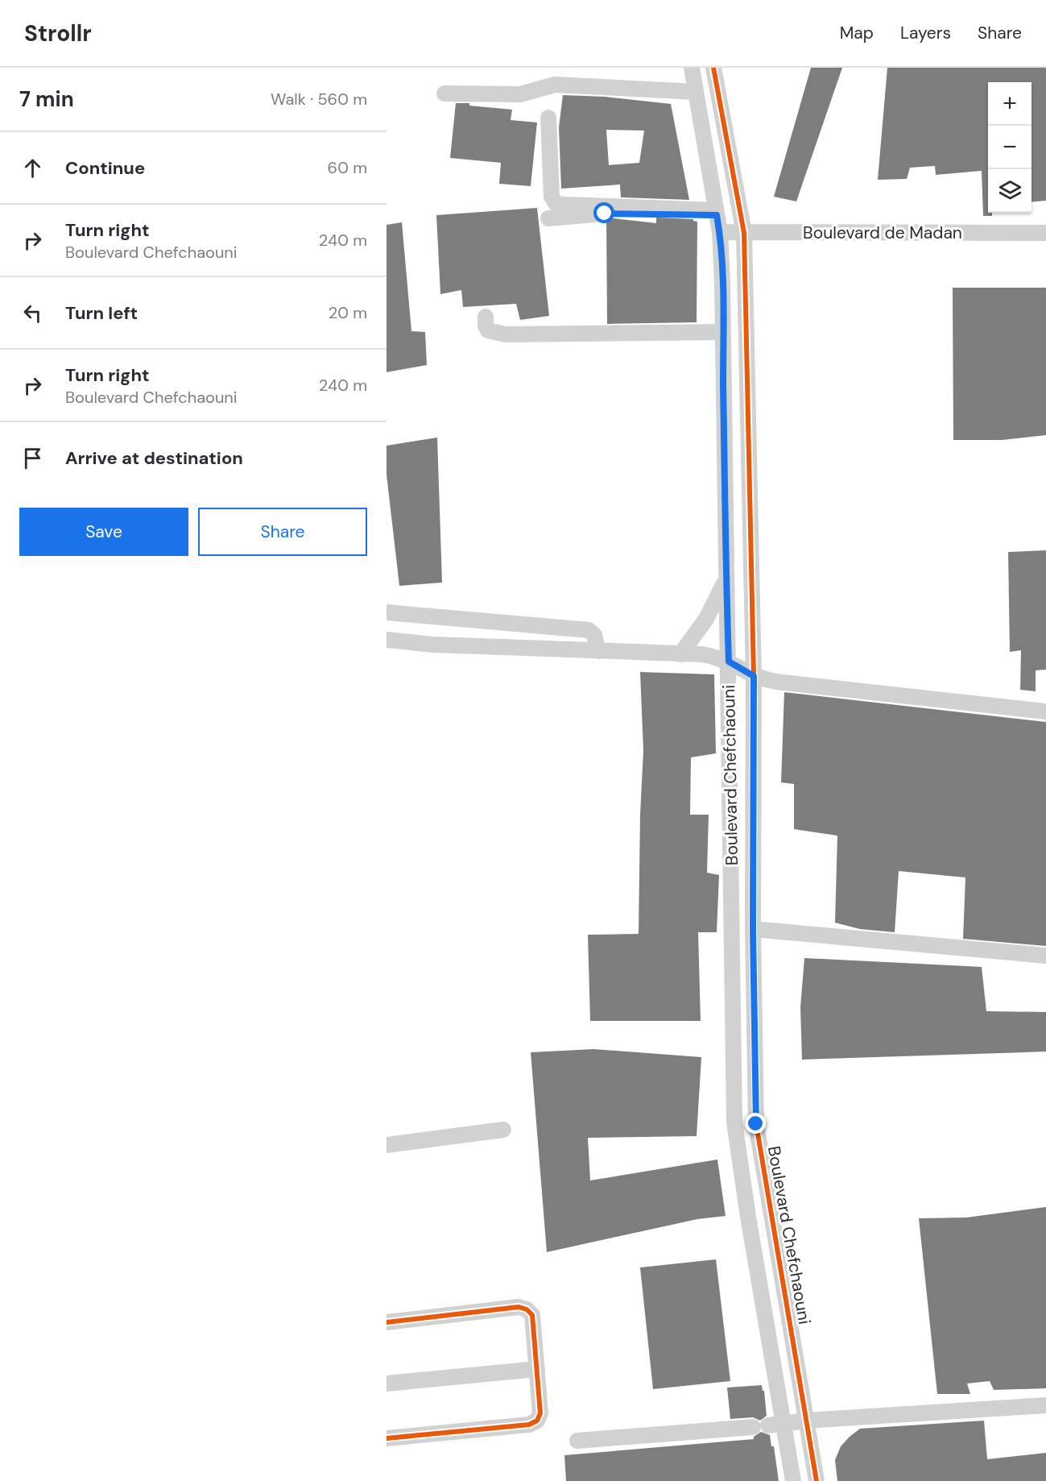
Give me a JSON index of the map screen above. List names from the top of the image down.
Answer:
{
  "streets": {
    "street": ["Boulevard de Madan", "Boulevard Chefchaouni"]
  },
  "crossings": [
    ["Boulevard de Madan", "Boulevard Chefchaouni"]
  ],
  "page": {
    "header": "Strollr",
    "nav": ["Map", "Layers", "Share"],
    "heading": ["7 min", "Walk · 560 m"],
    "map_buttons": ["+", "−"],
    "list": [
      ["Continue", "60 m"],
      ["Turn right", "Boulevard Chefchaouni", "240 m"],
      ["Turn left", "20 m"],
      ["Turn right", "Boulevard Chefchaouni", "240 m"],
      "Arrive at destination"
    ],
    "buttons": ["Save", "Share"]
  }
}
